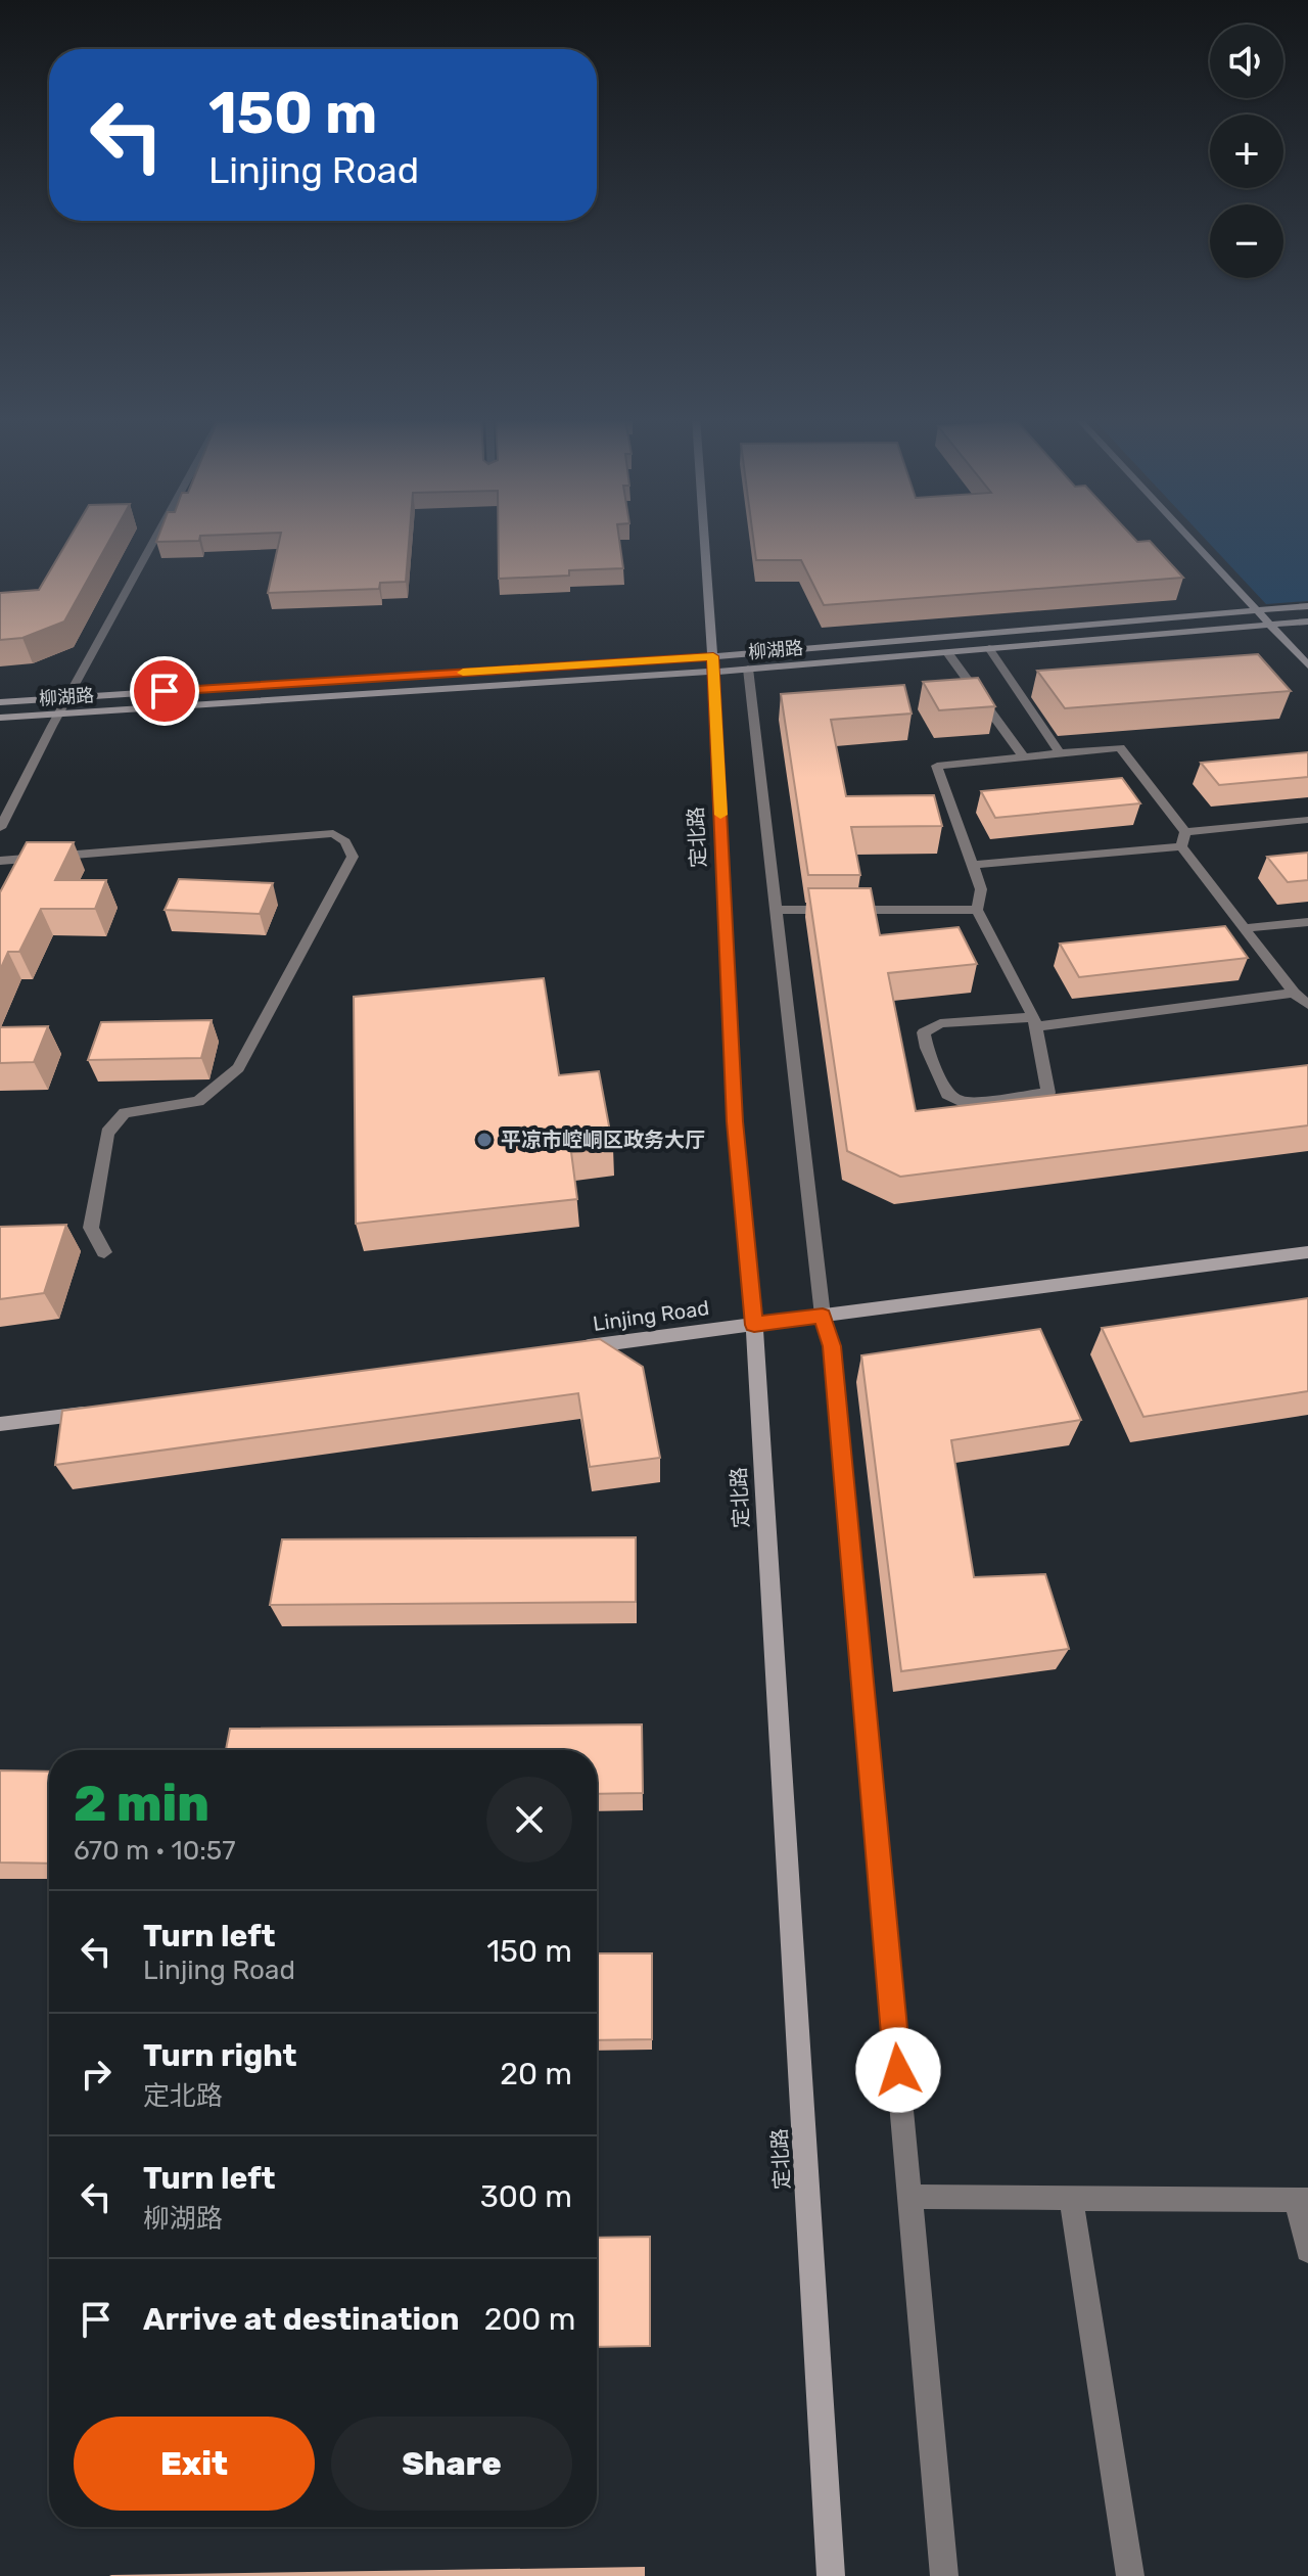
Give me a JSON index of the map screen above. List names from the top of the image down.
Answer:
{
  "streets": {
    "street": ["柳湖路", "定北路", "Linjing Road"]
  },
  "crossings": [
    ["柳湖路", "定北路"],
    ["定北路", "Linjing Road"]
  ],
  "places": ["平凉市崆峒区政务大厅"],
  "page": {
    "map_buttons": ["+", "−"],
    "turn": ["150 m", "Linjing Road"],
    "heading": ["2 min", "670 m · 10:57"],
    "list": [
      {
        "name": "Turn left",
        "note": "Linjing Road",
        "value": "150 m"
      },
      {
        "name": "Turn right",
        "note": "定北路",
        "value": "20 m"
      },
      {
        "name": "Turn left",
        "note": "柳湖路",
        "value": "300 m"
      },
      {
        "name": "Arrive at destination",
        "value": "200 m"
      }
    ],
    "buttons": ["Exit", "Share"]
  }
}
